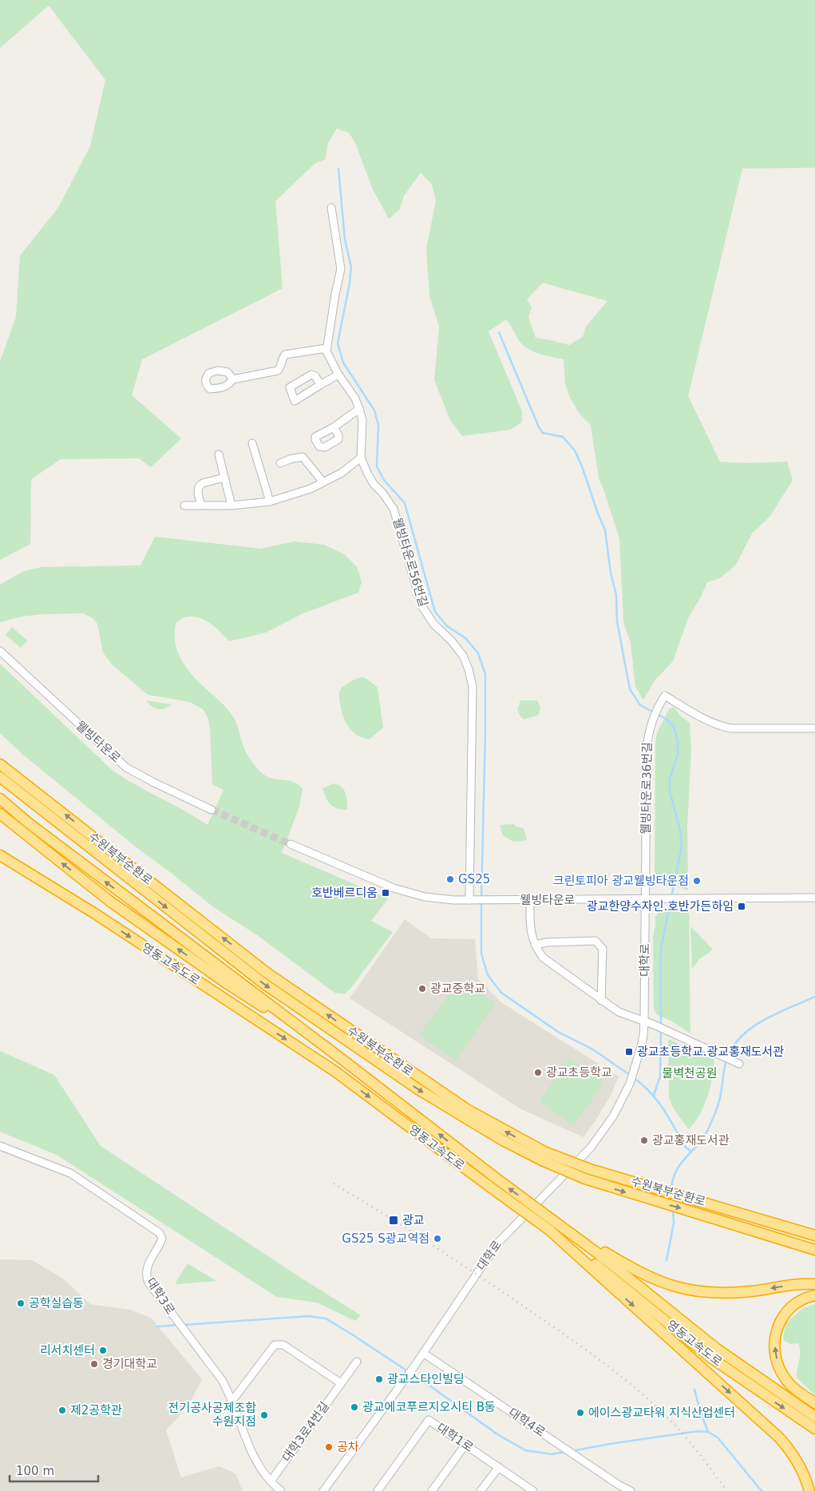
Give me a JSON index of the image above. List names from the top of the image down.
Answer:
{
  "streets": {
    "highway": ["수원북부순환로", "영동고속도로"],
    "street": [
      "웰빙타운로56번길",
      "웰빙타운로",
      "웰빙타운로36번길",
      "대학로",
      "대학3로",
      "대학4로",
      "대학3로4번길",
      "대학1로"
    ]
  },
  "crossings": [
    ["웰빙타운로56번길", "웰빙타운로"],
    ["웰빙타운로", "웰빙타운로36번길"],
    ["웰빙타운로", "대학로"],
    ["웰빙타운로36번길", "대학로"],
    ["대학로", "대학4로"],
    ["대학3로", "대학3로4번길"]
  ],
  "parks": ["물벽천공원"],
  "places": {
    "other": [
      "GS25",
      "크린토피아 광교웰빙타운점",
      "광교중학교",
      "광교초등학교",
      "광교홍재도서관",
      "GS25 S광교역점",
      "공학실습동",
      "리서치센터",
      "경기대학교",
      "광교스타인빌딩",
      "광교에코푸르지오시티 B동",
      "제2공학관",
      "에이스광교타워 지식산업센터",
      "전기공사공제조합 수원지점",
      "공차"
    ],
    "transit": [
      "호반베르디움",
      "광교한양수자인.호반가든하임",
      "광교초등학교.광교홍재도서관",
      "광교"
    ]
  },
  "scale_bar": "100 m"
}
